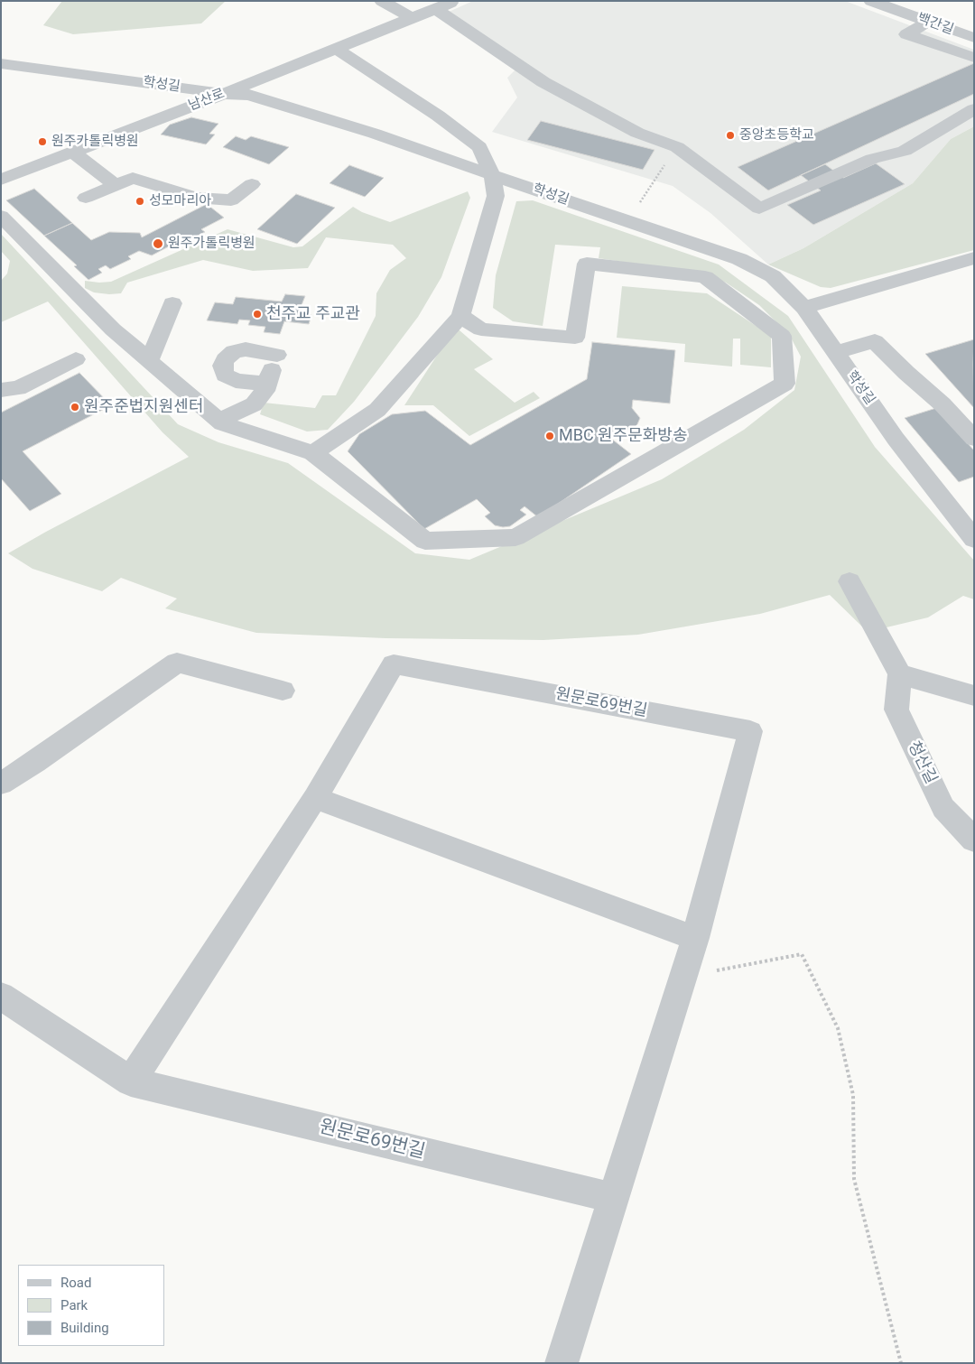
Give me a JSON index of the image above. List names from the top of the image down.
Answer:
{
  "streets": {
    "street": [
      "백간길",
      "학성길",
      "남산로",
      "원문로69번길",
      "청산길"
    ]
  },
  "crossings": [
    ["학성길", "남산로"]
  ],
  "places": [
    "중앙초등학교",
    "원주카톨릭병원",
    "성모마리아",
    "원주가톨릭병원",
    "천주교 주교관",
    "원주준법지원센터",
    "MBC 원주문화방송"
  ],
  "legend": ["Road", "Park", "Building"]
}
